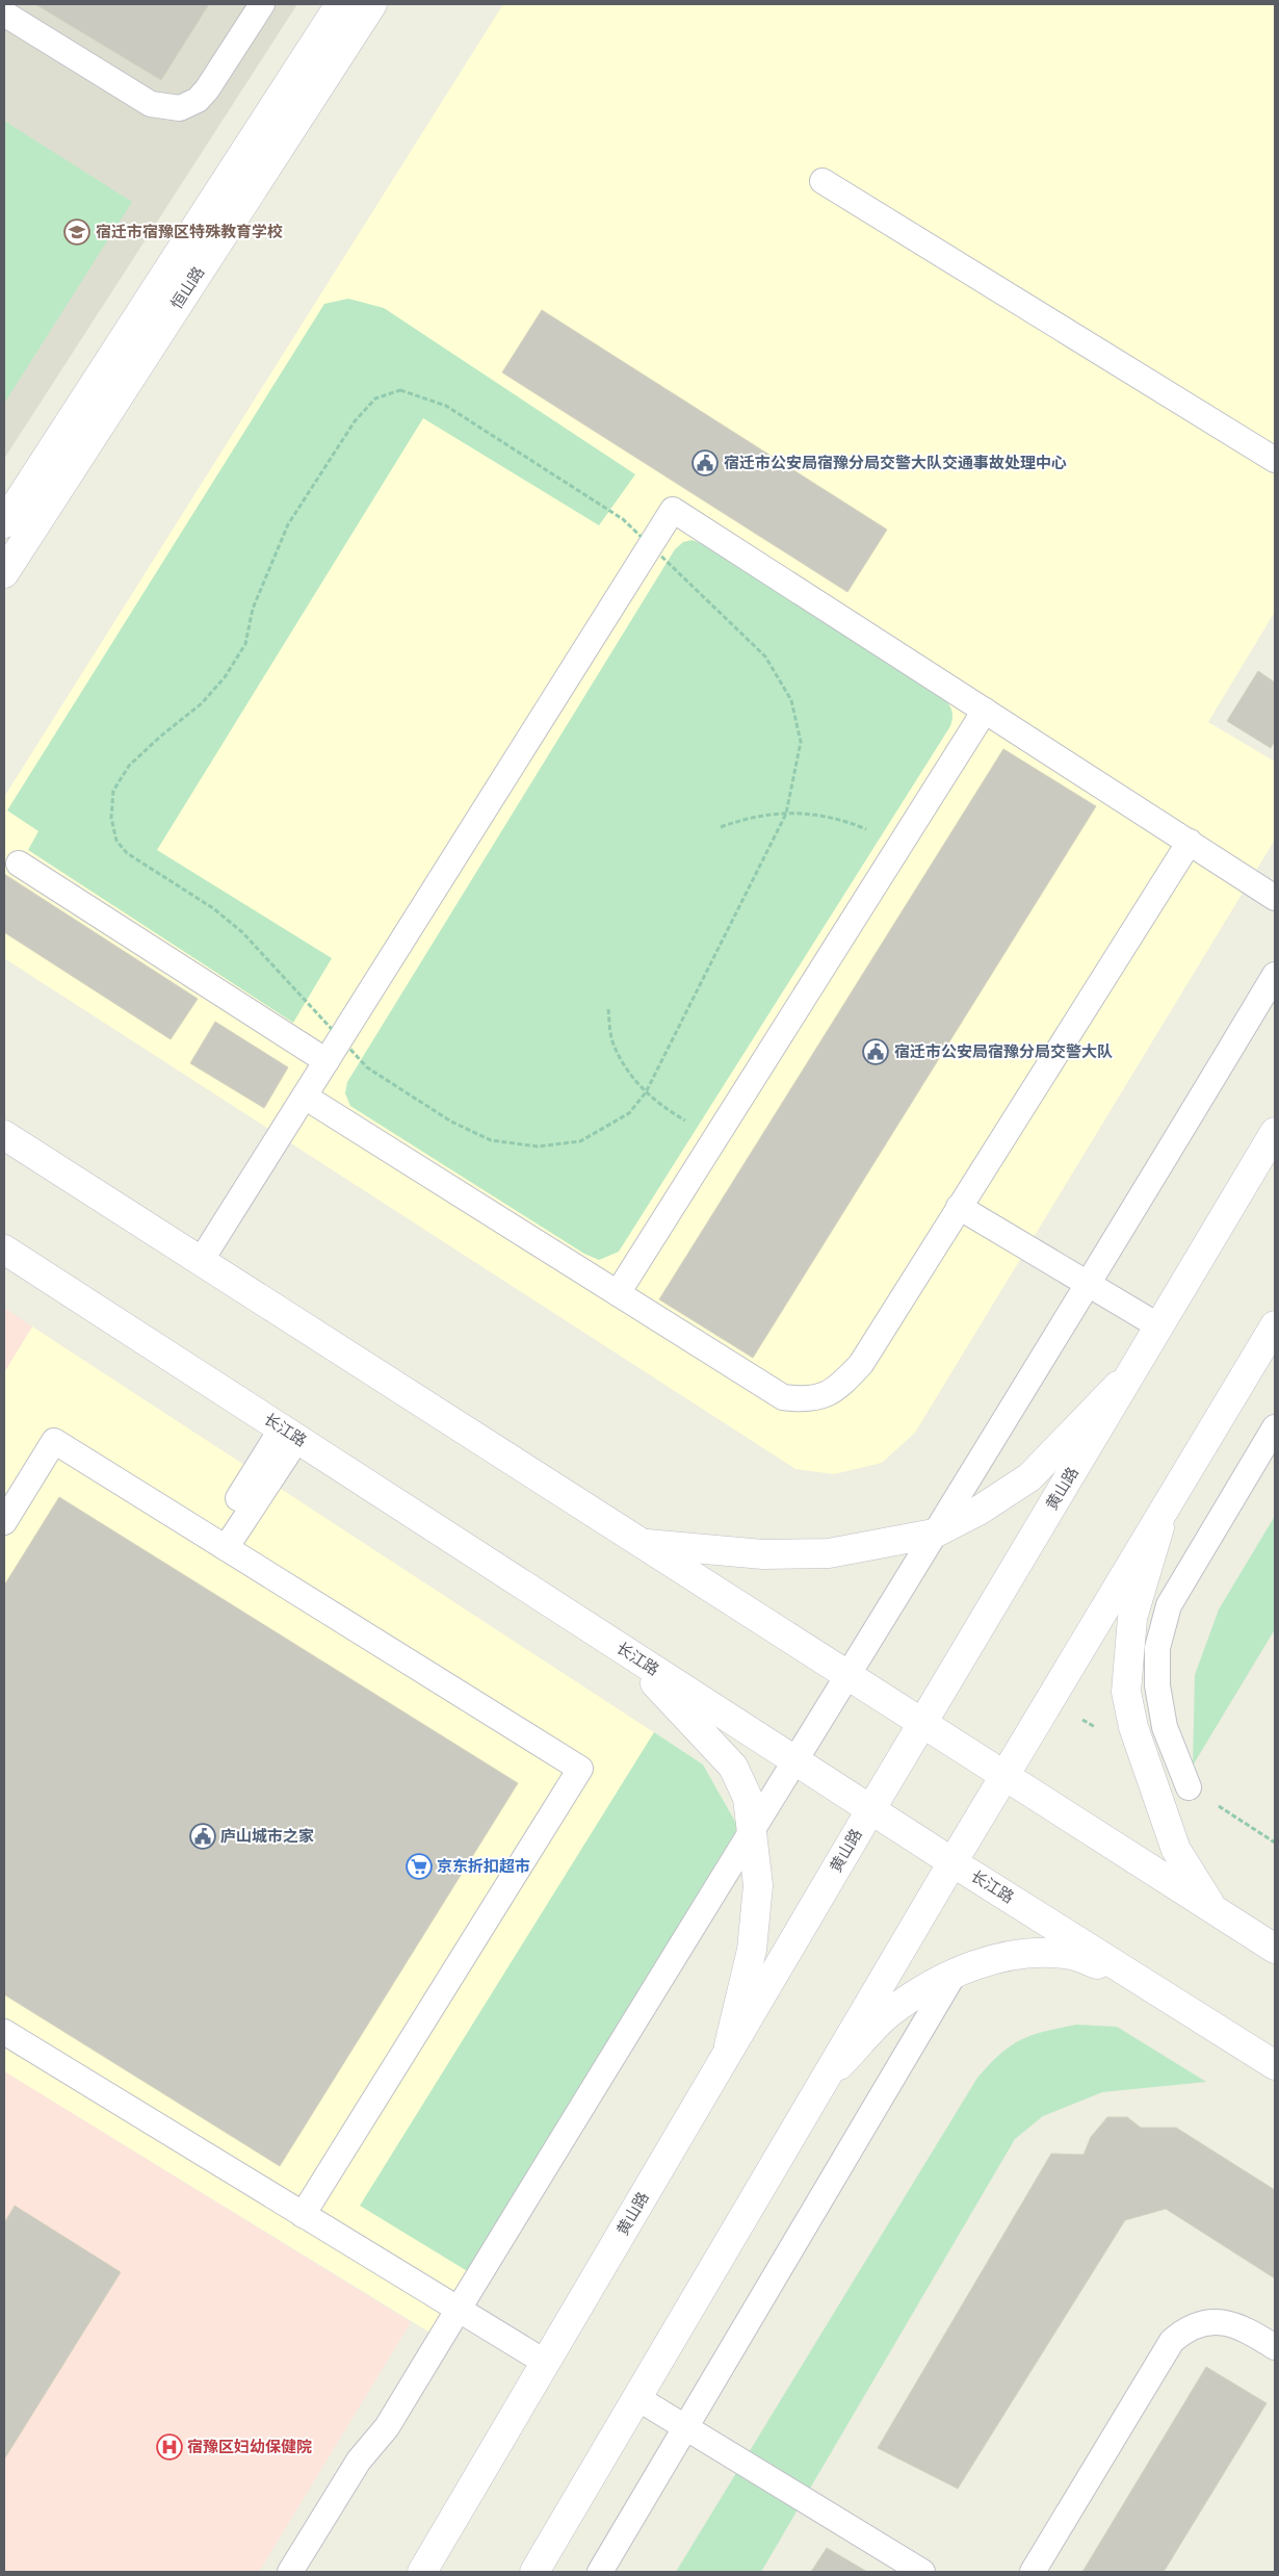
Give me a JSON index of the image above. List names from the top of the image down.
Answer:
{
  "streets": {
    "street": ["恒山路", "长江路", "黄山路"]
  },
  "crossings": [
    ["长江路", "黄山路"]
  ],
  "places": {
    "school or university": ["宿迁市宿豫区特殊教育学校"],
    "public building": ["宿迁市公安局宿豫分局交警大队交通事故处理中心", "宿迁市公安局宿豫分局交警大队", "庐山城市之家"],
    "supermarket": ["京东折扣超市"],
    "hospital": ["宿豫区妇幼保健院"]
  }
}
